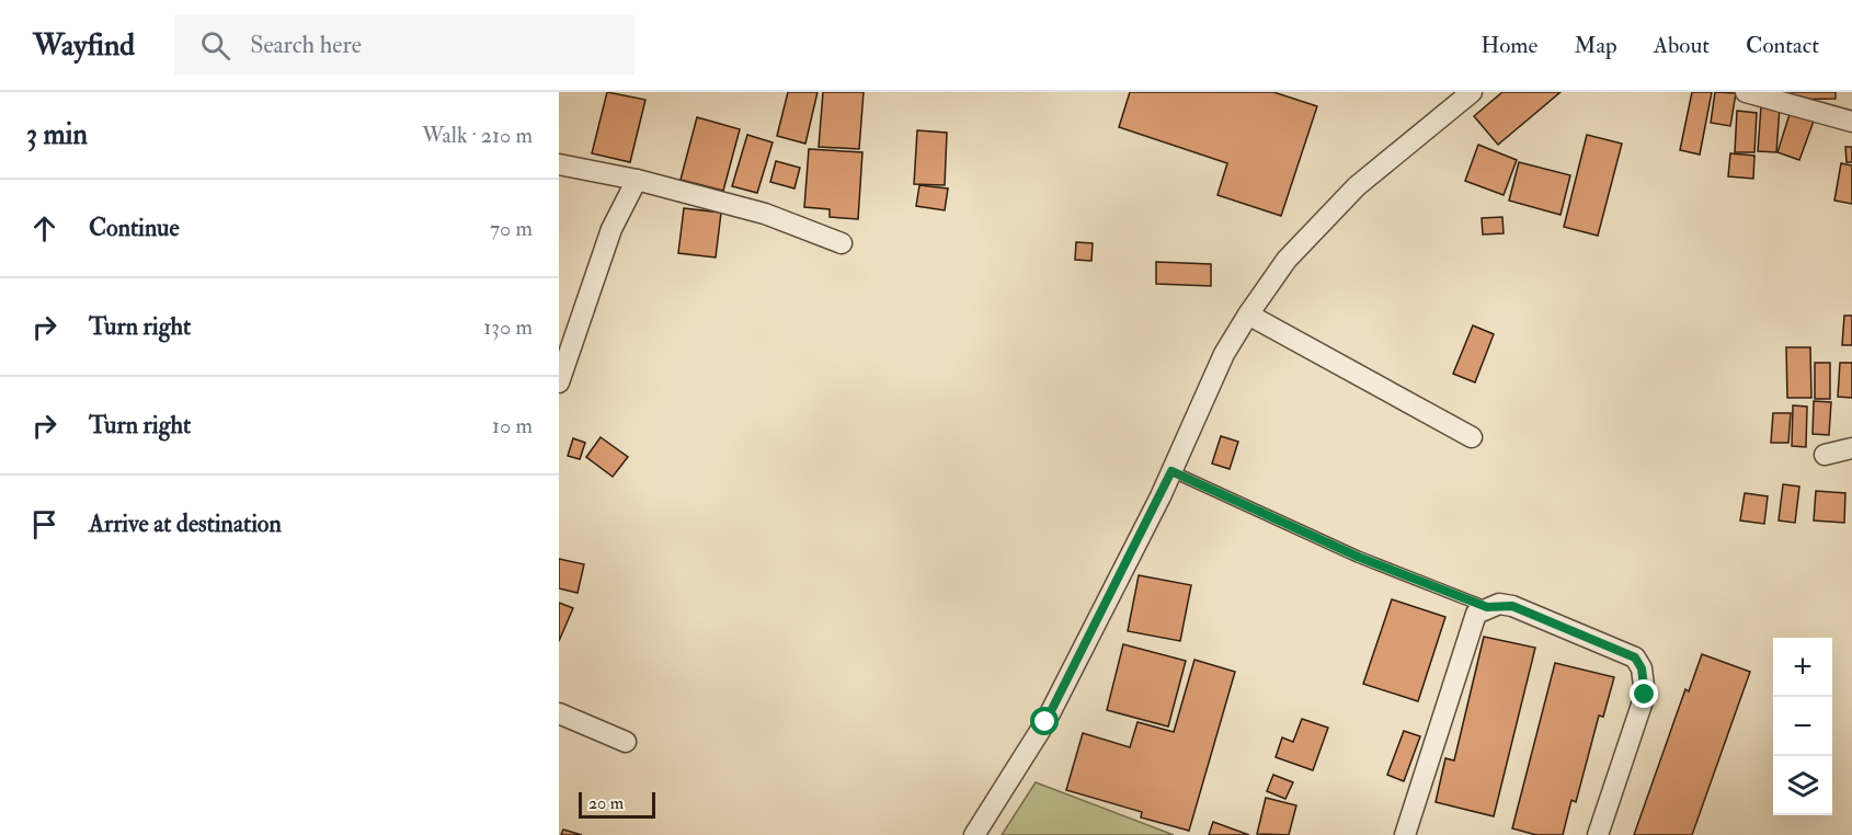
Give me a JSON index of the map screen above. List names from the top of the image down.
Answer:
{
  "scale_bar": "20 m",
  "page": {
    "header": "Wayfind",
    "search": "Search here",
    "nav": [
      "Home",
      "Map",
      "About",
      "Contact"
    ],
    "heading": ["3 min", "Walk · 210 m"],
    "list": [
      ["Continue", "70 m"],
      ["Turn right", "130 m"],
      ["Turn right", "10 m"],
      "Arrive at destination"
    ],
    "map_buttons": ["+", "−"],
    "scale": "20 m"
  }
}
